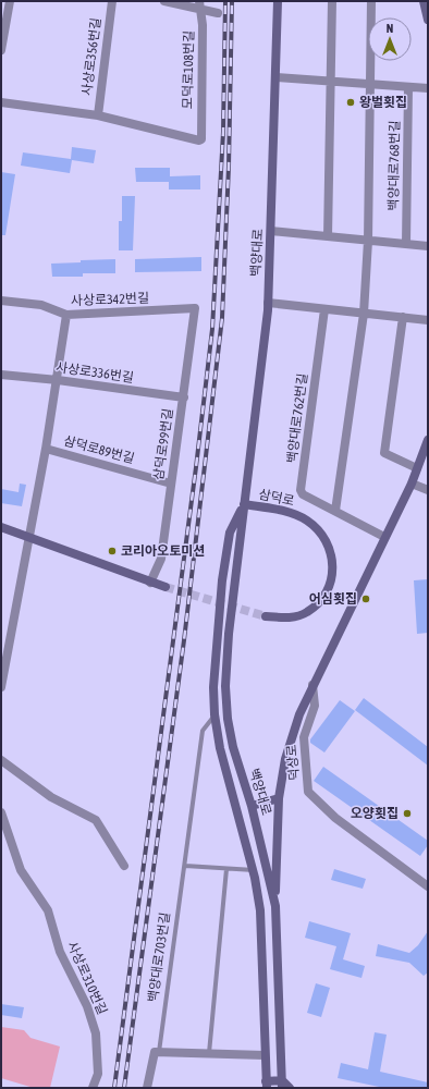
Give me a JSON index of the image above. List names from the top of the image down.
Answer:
{
  "streets": {
    "main road": ["백양대로", "삼덕로", "덕상로"],
    "street": [
      "사상로356번길",
      "모덕로108번길",
      "백양대로768번길",
      "사상로342번길",
      "사상로336번길",
      "백양대로762번길",
      "삼덕로99번길",
      "삼덕로89번길",
      "백양대로703번길",
      "사상로310번길"
    ]
  },
  "crossings": [
    ["사상로356번길", "모덕로108번길"],
    ["백양대로", "삼덕로"],
    ["백양대로", "덕상로"],
    ["사상로342번길", "삼덕로99번길"],
    ["사상로342번길", "삼덕로89번길"],
    ["사상로336번길", "삼덕로99번길"],
    ["사상로336번길", "삼덕로89번길"],
    ["백양대로762번길", "덕상로"],
    ["삼덕로99번길", "삼덕로89번길"]
  ],
  "places": [
    "왕벌횟집",
    "코리아오토미션",
    "어심횟집",
    "오양횟집"
  ],
  "north": "top"
}
